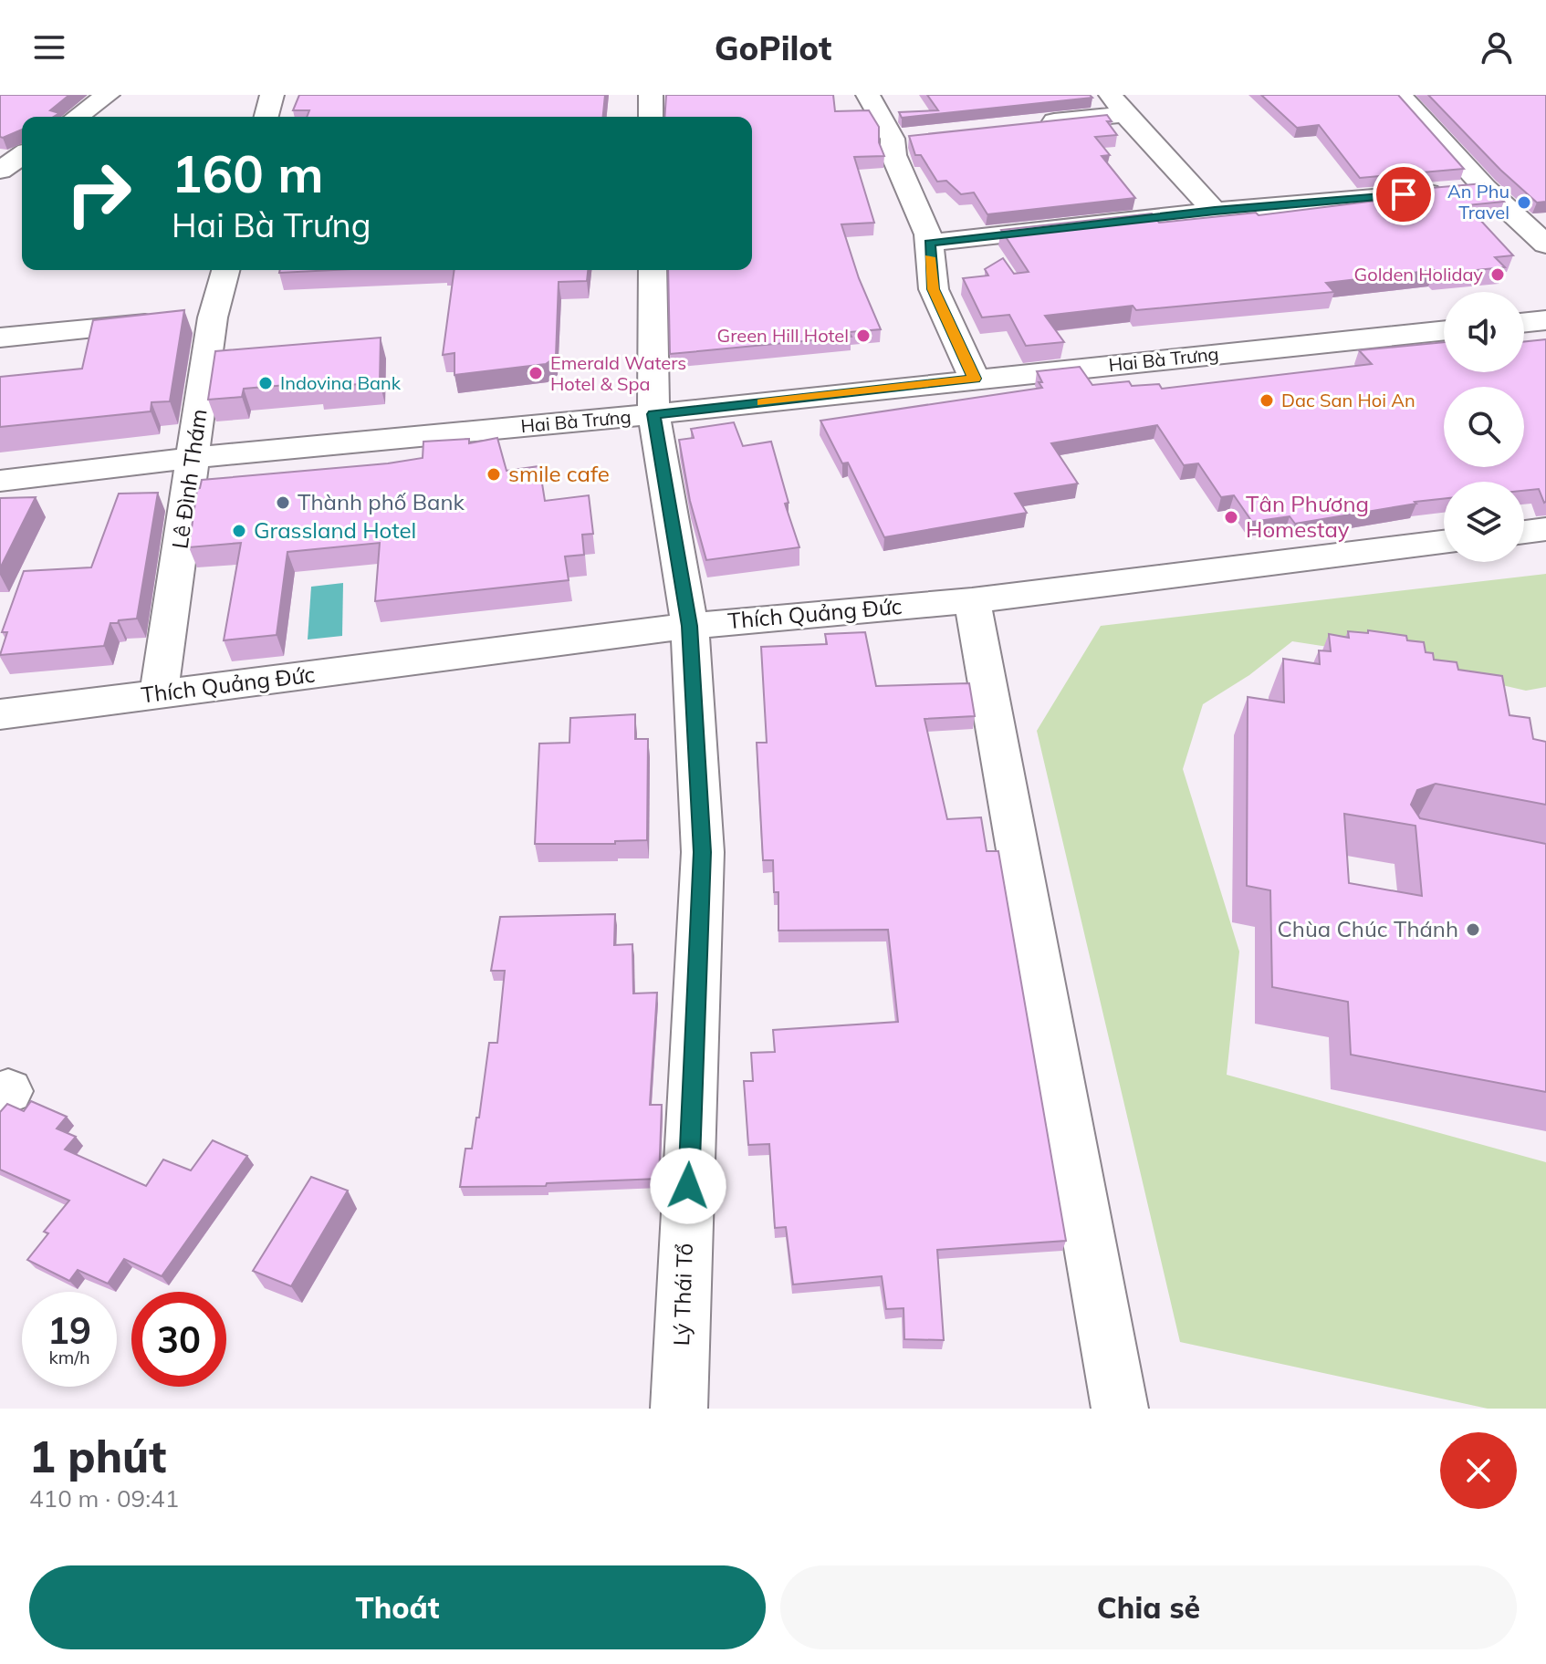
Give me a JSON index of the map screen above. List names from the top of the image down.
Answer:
{
  "streets": {
    "street": [
      "Hai Bà Trưng",
      "Lê Đình Thám",
      "Thích Quảng Đức",
      "Lý Thái Tổ"
    ]
  },
  "crossings": [
    ["Hai Bà Trưng", "Lê Đình Thám"],
    ["Hai Bà Trưng", "Lý Thái Tổ"],
    ["Lê Đình Thám", "Thích Quảng Đức"],
    ["Thích Quảng Đức", "Lý Thái Tổ"]
  ],
  "places": [
    "An Phu Travel",
    "Golden Holiday",
    "Green Hill Hotel",
    "Emerald Waters Hotel & Spa",
    "Indovina Bank",
    "Dac San Hoi An",
    "smile cafe",
    "Thành phố Bank",
    "Tân Phương Homestay",
    "Grassland Hotel",
    "Chùa Chúc Thánh"
  ],
  "page": {
    "header": "GoPilot",
    "turn": ["160 m", "Hai Bà Trưng"],
    "speed": "19 km/h",
    "limit": "30",
    "heading": ["1 phút", "410 m · 09:41"],
    "buttons": ["Thoát", "Chia sẻ"]
  }
}
